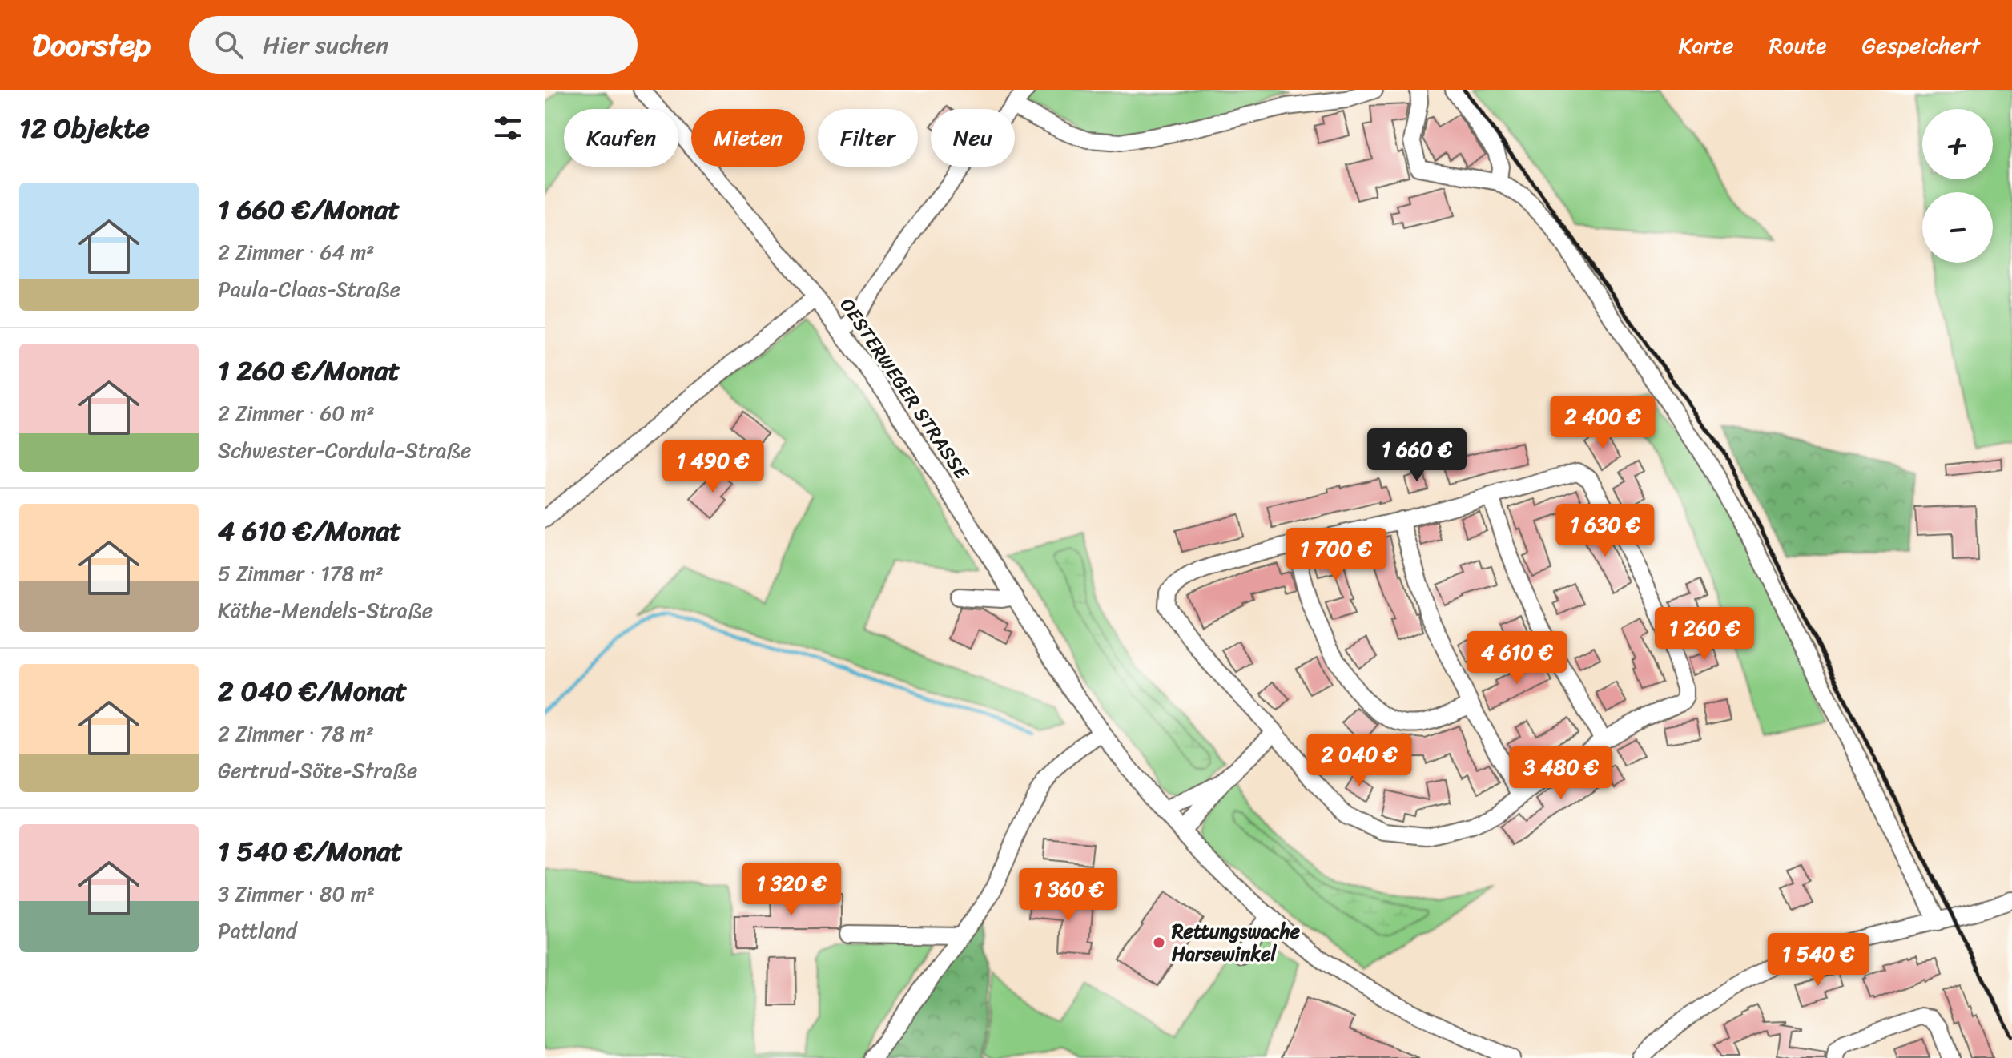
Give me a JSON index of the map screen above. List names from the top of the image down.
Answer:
{
  "streets": {
    "street": ["OESTERWEGER STRASSE"]
  },
  "places": ["Rettungswache Harsewinkel"],
  "page": {
    "header": "Doorstep",
    "search": "Hier suchen",
    "nav": ["Karte", "Route", "Gespeichert"],
    "heading": "12 Objekte",
    "map_buttons": ["+", "−"],
    "chip": [
      "Kaufen",
      "Mieten",
      "Filter",
      "Neu"
    ],
    "list": [
      {
        "name": "1 660 €/Monat",
        "note": "2 Zimmer · 64 m² · Paula-Claas-Straße"
      },
      {
        "name": "1 260 €/Monat",
        "note": "2 Zimmer · 60 m² · Schwester-Cordula-Straße"
      },
      {
        "name": "4 610 €/Monat",
        "note": "5 Zimmer · 178 m² · Käthe-Mendels-Straße"
      },
      {
        "name": "2 040 €/Monat",
        "note": "2 Zimmer · 78 m² · Gertrud-Söte-Straße"
      },
      {
        "name": "1 540 €/Monat",
        "note": "3 Zimmer · 80 m² · Pattland"
      }
    ],
    "price": [
      "2 400 €",
      "1 660 €",
      "1 490 €",
      "1 630 €",
      "1 700 €",
      "1 260 €",
      "4 610 €",
      "2 040 €",
      "3 480 €",
      "1 320 €",
      "1 360 €",
      "1 540 €"
    ]
  }
}
